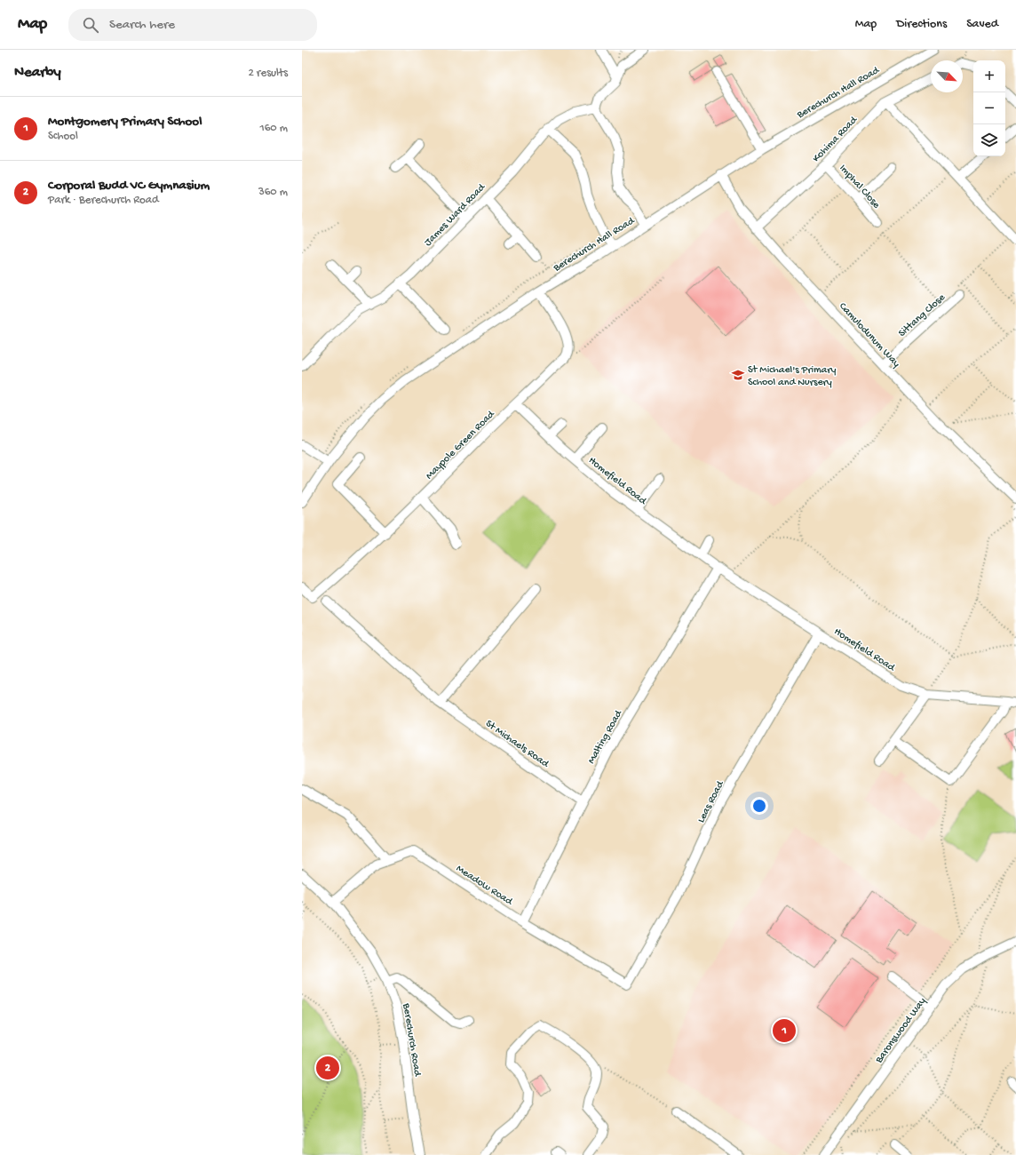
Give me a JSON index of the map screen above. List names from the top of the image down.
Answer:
{
  "streets": {
    "street": [
      "Berechurch Hall Road",
      "Kohima Road",
      "Imphal Close",
      "James Ward Road",
      "Sittang Close",
      "Camulodunum Way",
      "Maypole Green Road",
      "Homefield Road",
      "Malting Road",
      "St Michaels Road",
      "Leas Road",
      "Meadow Road",
      "Baronswood Way",
      "Berechurch Road"
    ]
  },
  "crossings": [
    ["Berechurch Hall Road", "Camulodunum Way"],
    ["Kohima Road", "Imphal Close"],
    ["Kohima Road", "Camulodunum Way"],
    ["Sittang Close", "Camulodunum Way"],
    ["Maypole Green Road", "Homefield Road"],
    ["Homefield Road", "Malting Road"],
    ["Homefield Road", "Leas Road"],
    ["Malting Road", "St Michaels Road"],
    ["Malting Road", "Meadow Road"],
    ["Leas Road", "Meadow Road"],
    ["Meadow Road", "Berechurch Road"]
  ],
  "places": {
    "school or university": ["St Michael's Primary School and Nursery"]
  },
  "north": "bottom right",
  "page": {
    "header": "Map",
    "search": "Search here",
    "nav": ["Map", "Directions", "Saved"],
    "heading": ["Nearby", "2 results"],
    "map_buttons": ["+", "−"],
    "list": [
      {
        "mark": "1",
        "name": "Montgomery Primary School",
        "note": "School",
        "value": "160 m"
      },
      {
        "mark": "2",
        "name": "Corporal Budd VC Gymnasium",
        "note": "Park · Berechurch Road",
        "value": "360 m"
      }
    ],
    "pins": ["1", "2"]
  }
}
